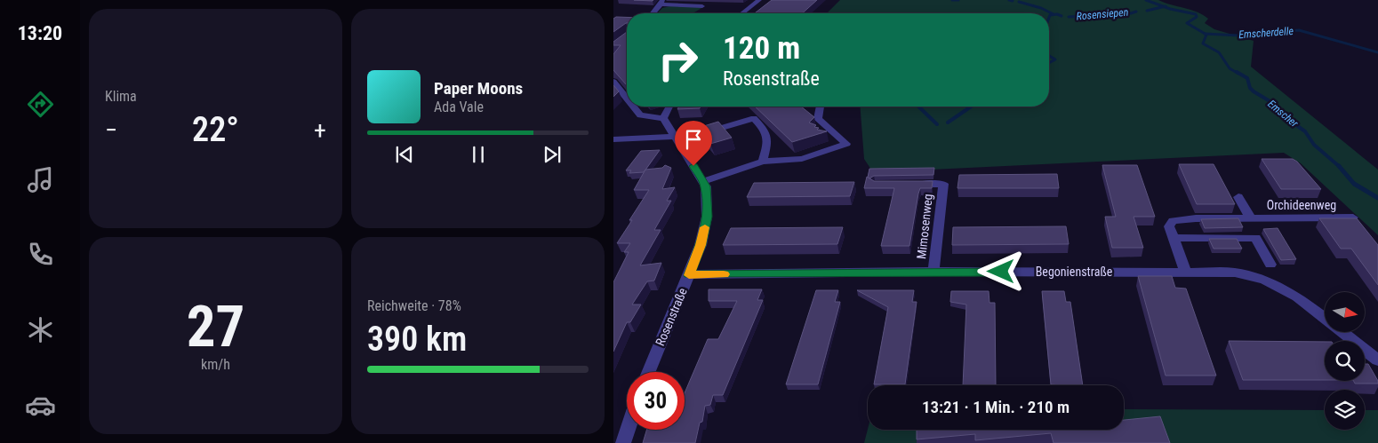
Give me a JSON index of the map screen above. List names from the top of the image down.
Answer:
{
  "streets": {
    "street": [
      "Orchideenweg",
      "Mimosenweg",
      "Begonienstraße",
      "Rosenstraße"
    ]
  },
  "crossings": [
    ["Orchideenweg", "Begonienstraße"],
    ["Mimosenweg", "Begonienstraße"],
    ["Begonienstraße", "Rosenstraße"]
  ],
  "water": ["Rosensiepen", "Emscherdelle", "Emscher"],
  "north": "right",
  "page": {
    "tabs": "13:20",
    "tile": [
      "Klima",
      ["27", "km/h"],
      ["Reichweite · 78%", "390 km"]
    ],
    "turn": ["120 m", "Rosenstraße"],
    "song": ["Paper Moons", "Ada Vale"],
    "heat": ["−", "22°", "+"],
    "limit": "30",
    "trip": "13:21 · 1 Min. · 210 m"
  }
}
